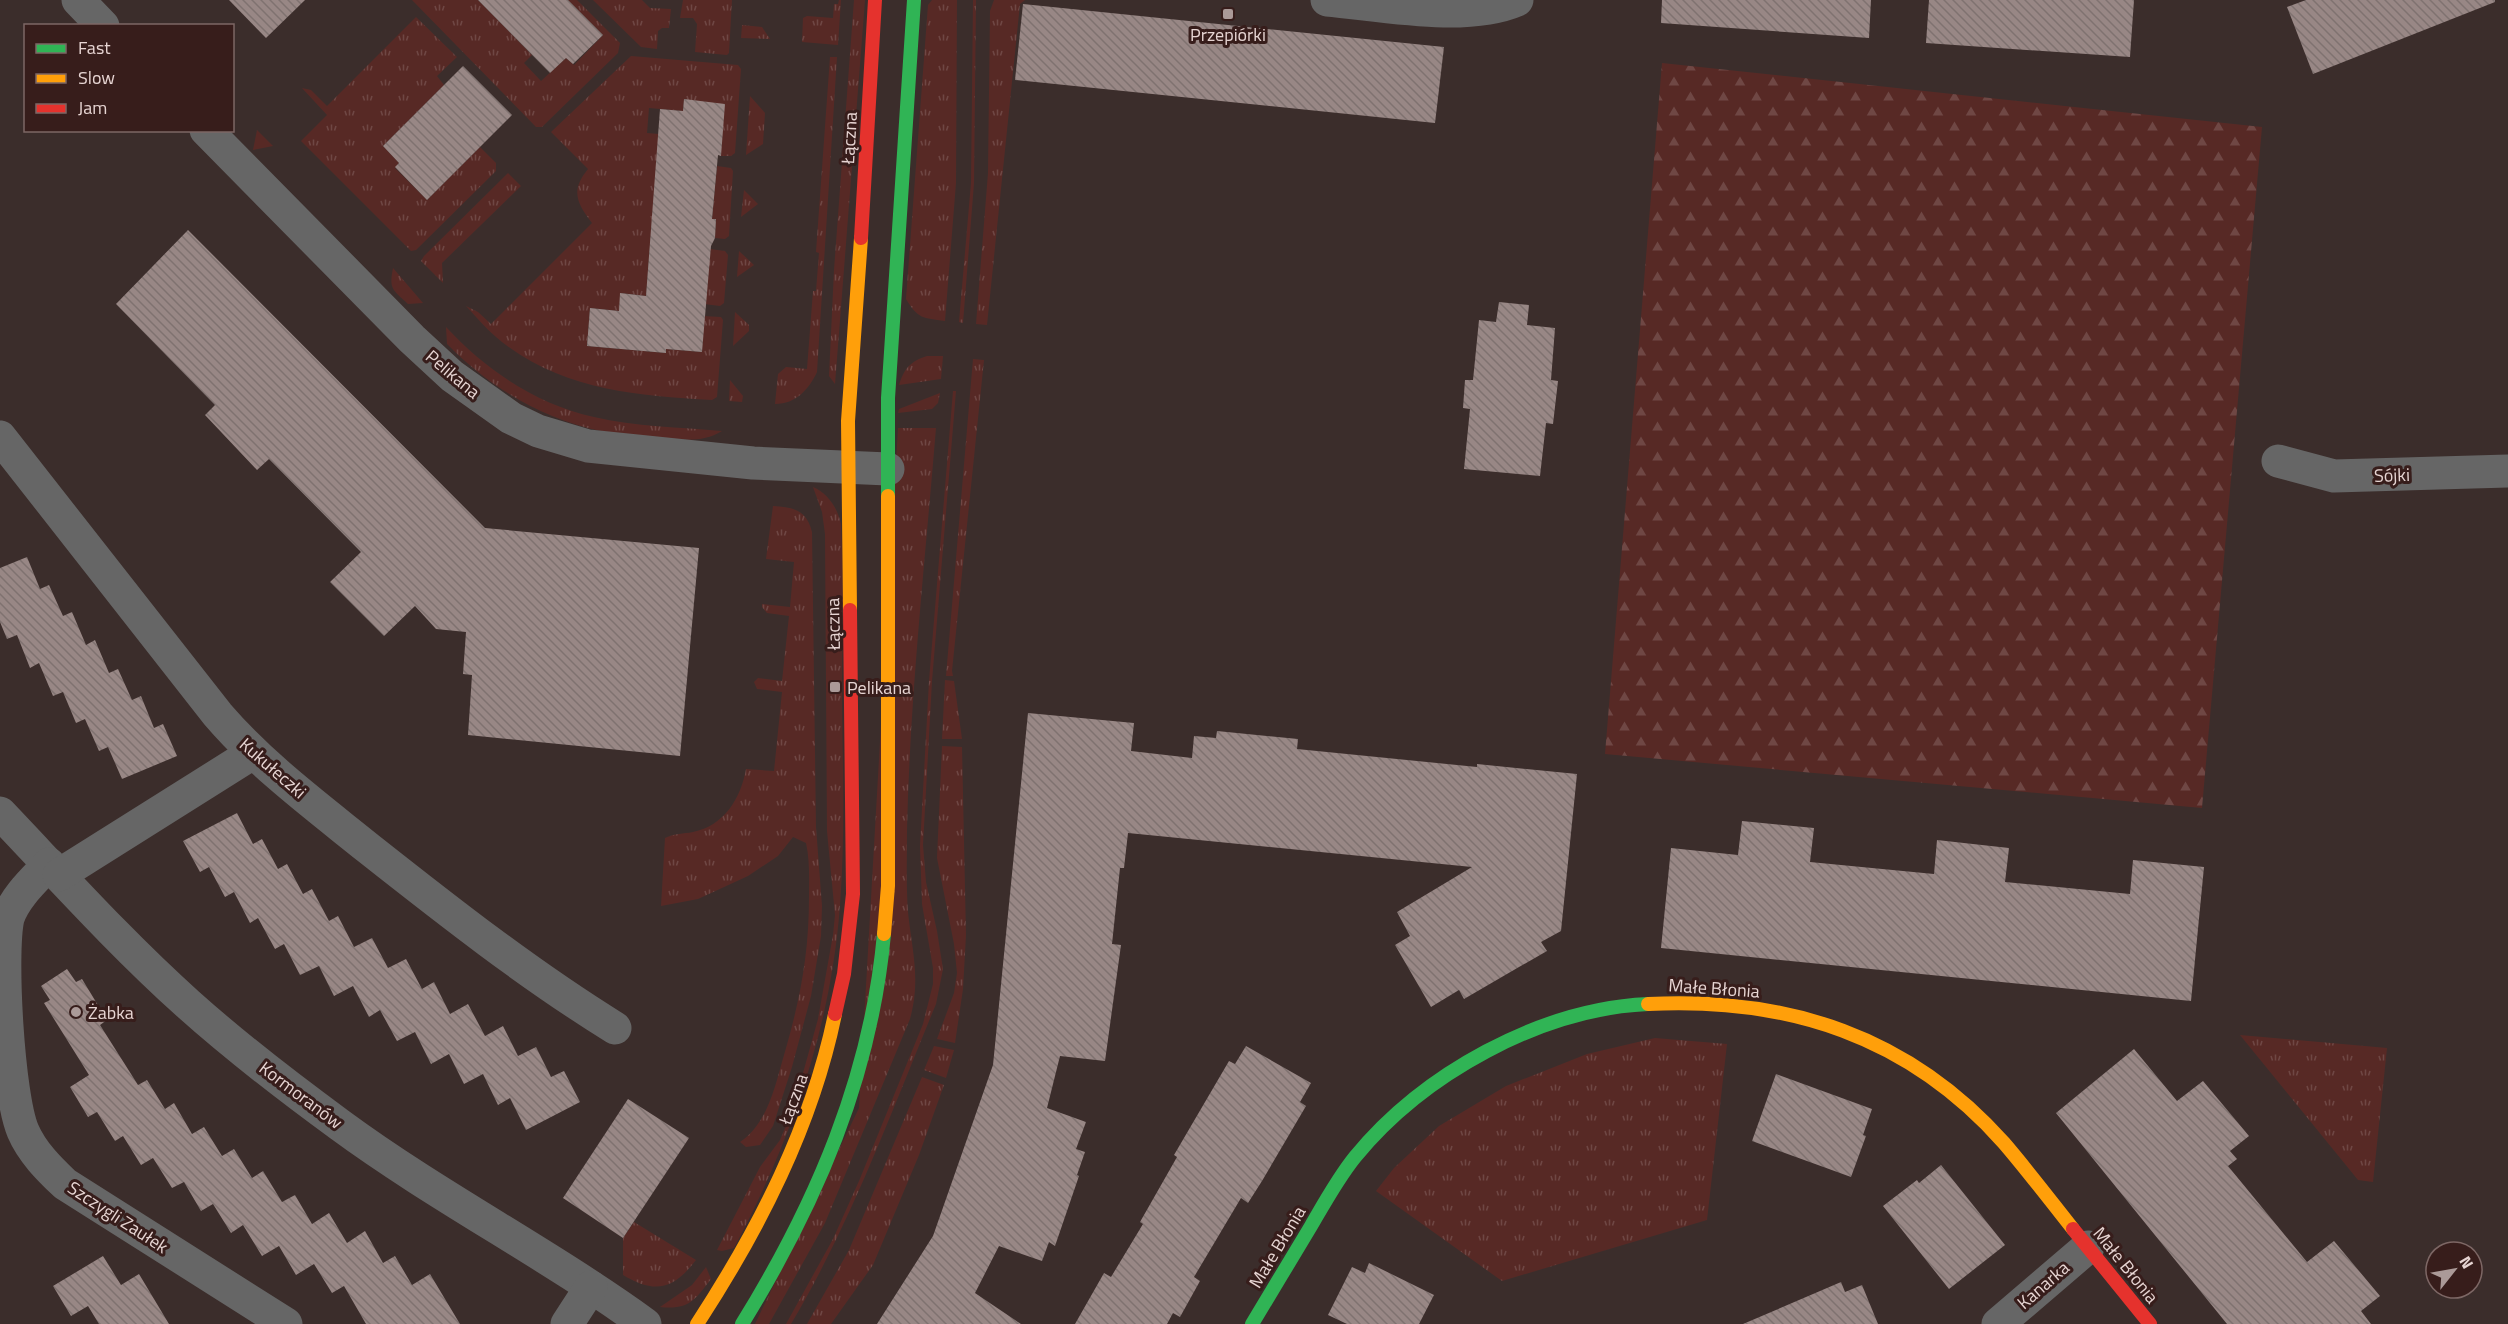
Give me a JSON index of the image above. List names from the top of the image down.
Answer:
{
  "streets": {
    "street": [
      "Łączna",
      "Pelikana",
      "Sójki",
      "Kukułeczki",
      "Małe Błonia",
      "Kormoranów",
      "Szczygli Zaułek",
      "Kanarka"
    ]
  },
  "crossings": [
    ["Łączna", "Pelikana"],
    ["Kukułeczki", "Szczygli Zaułek"],
    ["Małe Błonia", "Kanarka"],
    ["Kormoranów", "Szczygli Zaułek"]
  ],
  "places": {
    "transit": ["Przepiórki", "Pelikana"],
    "other": ["Żabka"]
  },
  "legend": ["Fast", "Slow", "Jam"],
  "north": "top right"
}
